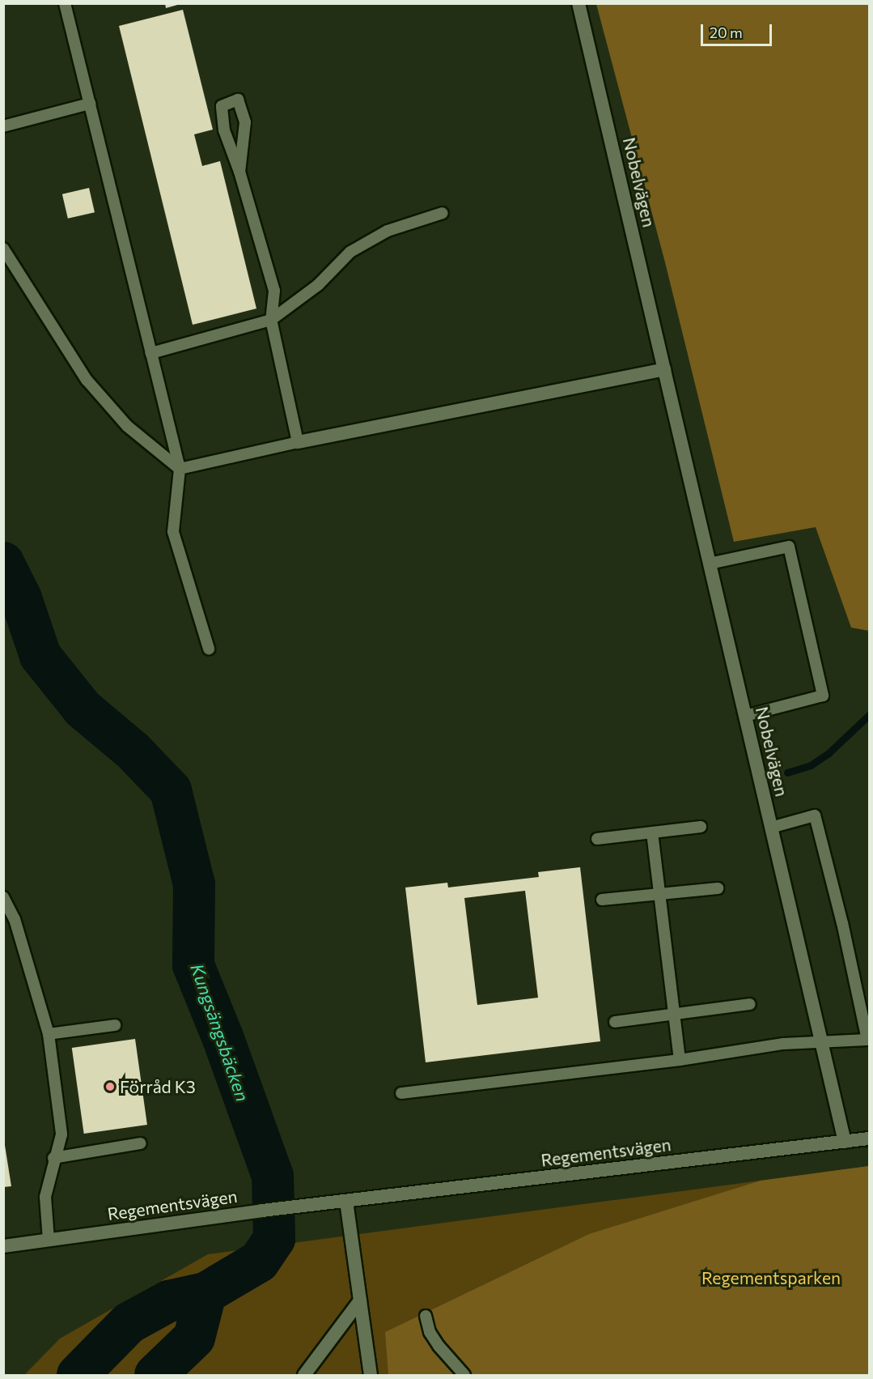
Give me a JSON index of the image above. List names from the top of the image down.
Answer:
{
  "streets": {
    "street": ["Nobelvägen", "Regementsvägen"]
  },
  "crossings": [
    ["Nobelvägen", "Regementsvägen"]
  ],
  "water": ["Kungsängsbäcken"],
  "parks": ["Regementsparken"],
  "places": ["Förråd K3"],
  "scale_bar": "20 m"
}
